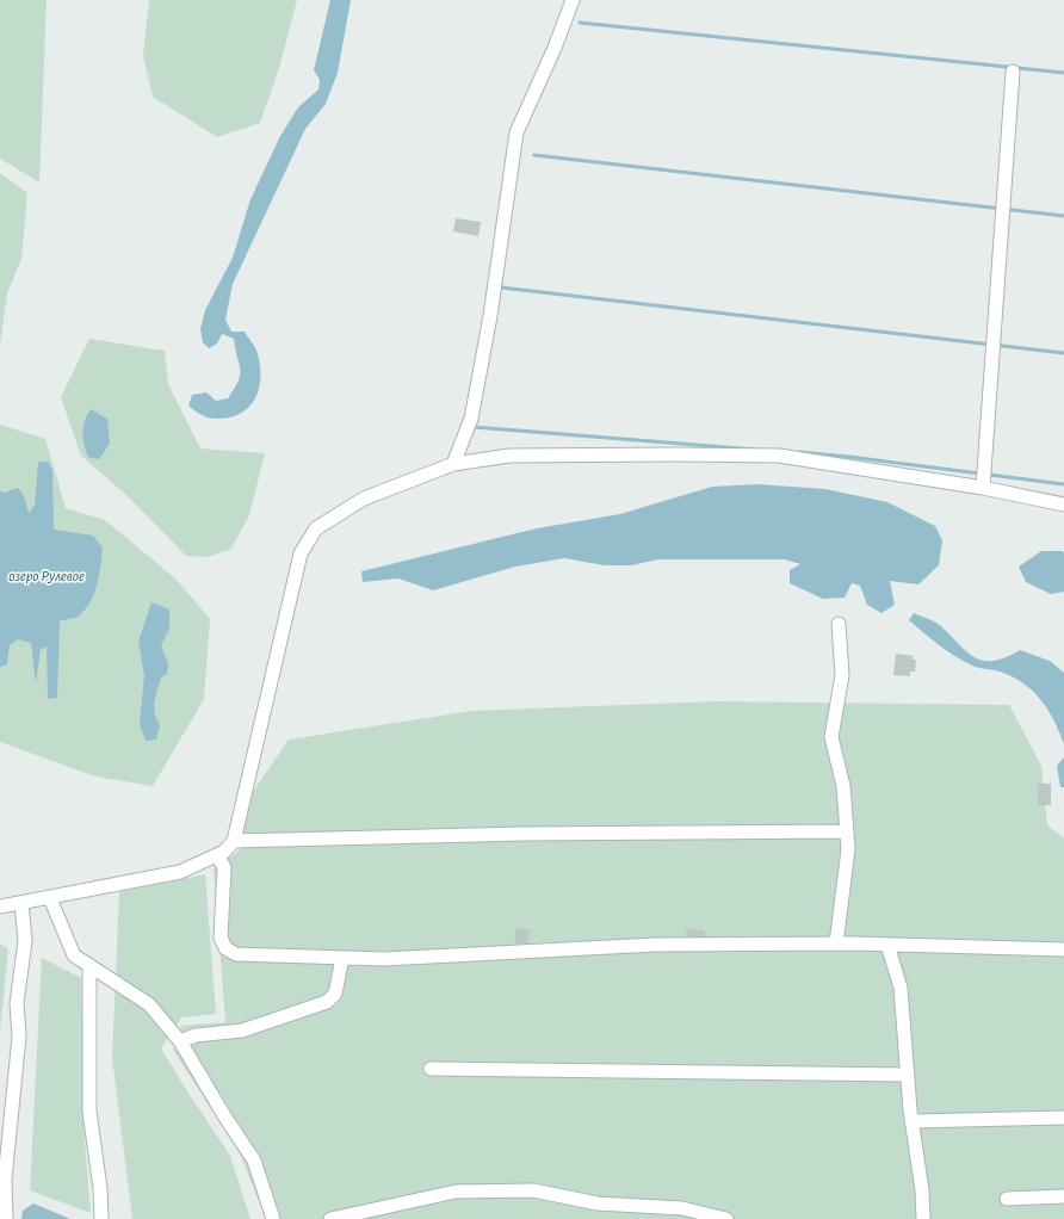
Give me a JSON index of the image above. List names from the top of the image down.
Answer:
{
  "water": ["озеро Рулевое"]
}
